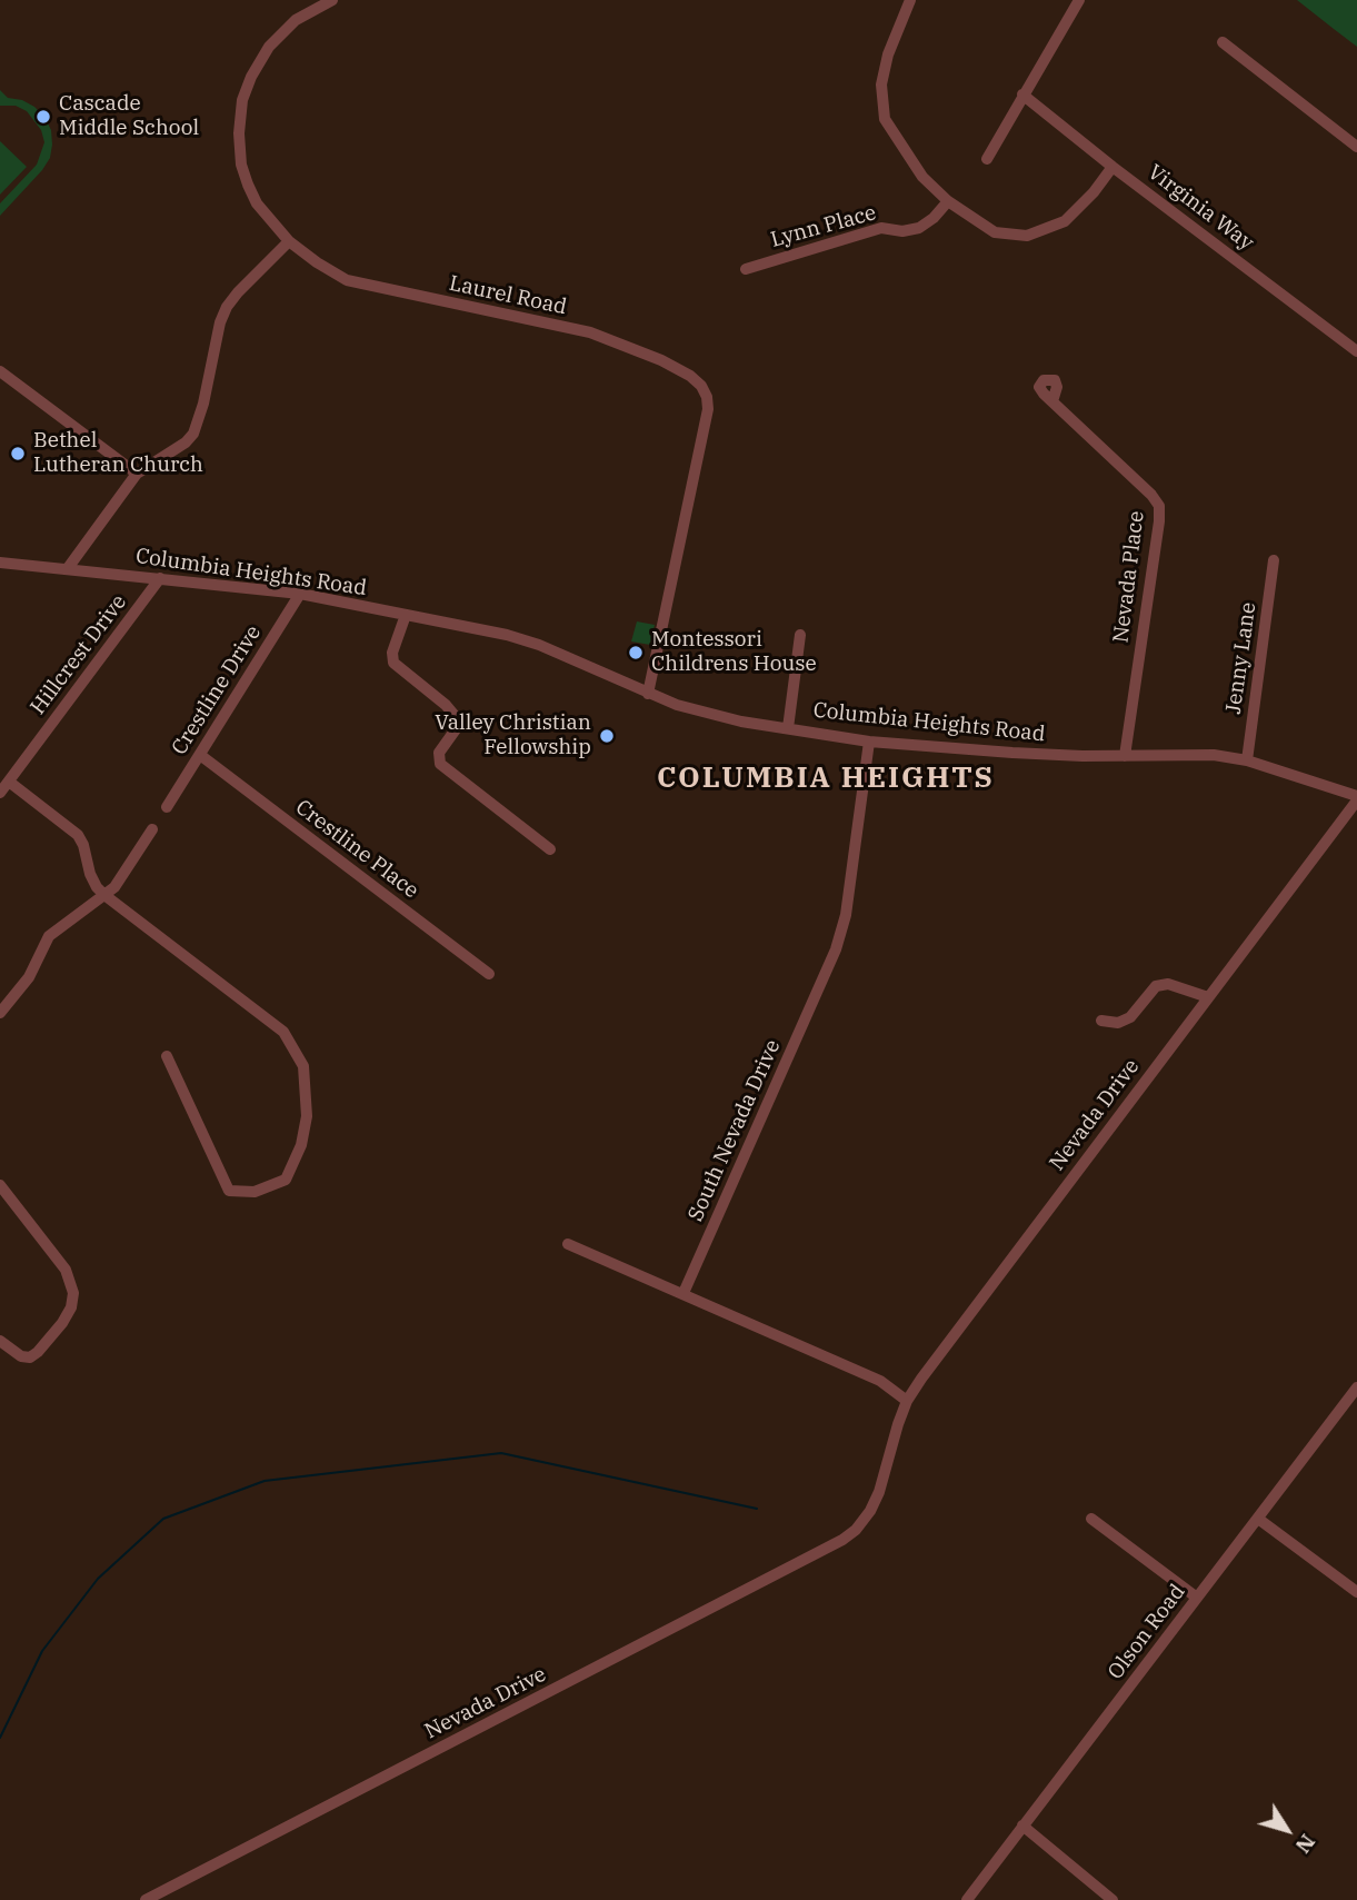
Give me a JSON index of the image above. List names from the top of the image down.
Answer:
{
  "streets": {
    "street": [
      "Virginia Way",
      "Lynn Place",
      "Laurel Road",
      "Columbia Heights Road",
      "Nevada Place",
      "Hillcrest Drive",
      "Jenny Lane",
      "Crestline Drive",
      "Crestline Place",
      "Nevada Drive",
      "South Nevada Drive",
      "Olson Road"
    ]
  },
  "crossings": [
    ["Laurel Road", "Columbia Heights Road"],
    ["Columbia Heights Road", "Nevada Place"],
    ["Columbia Heights Road", "Hillcrest Drive"],
    ["Columbia Heights Road", "Jenny Lane"],
    ["Columbia Heights Road", "Crestline Drive"],
    ["Columbia Heights Road", "Nevada Drive"],
    ["Columbia Heights Road", "South Nevada Drive"],
    ["Crestline Drive", "Crestline Place"]
  ],
  "districts": ["COLUMBIA HEIGHTS"],
  "places": [
    "Cascade Middle School",
    "Bethel Lutheran Church",
    "Montessori Childrens House",
    "Valley Christian Fellowship"
  ],
  "north": "bottom right"
}
